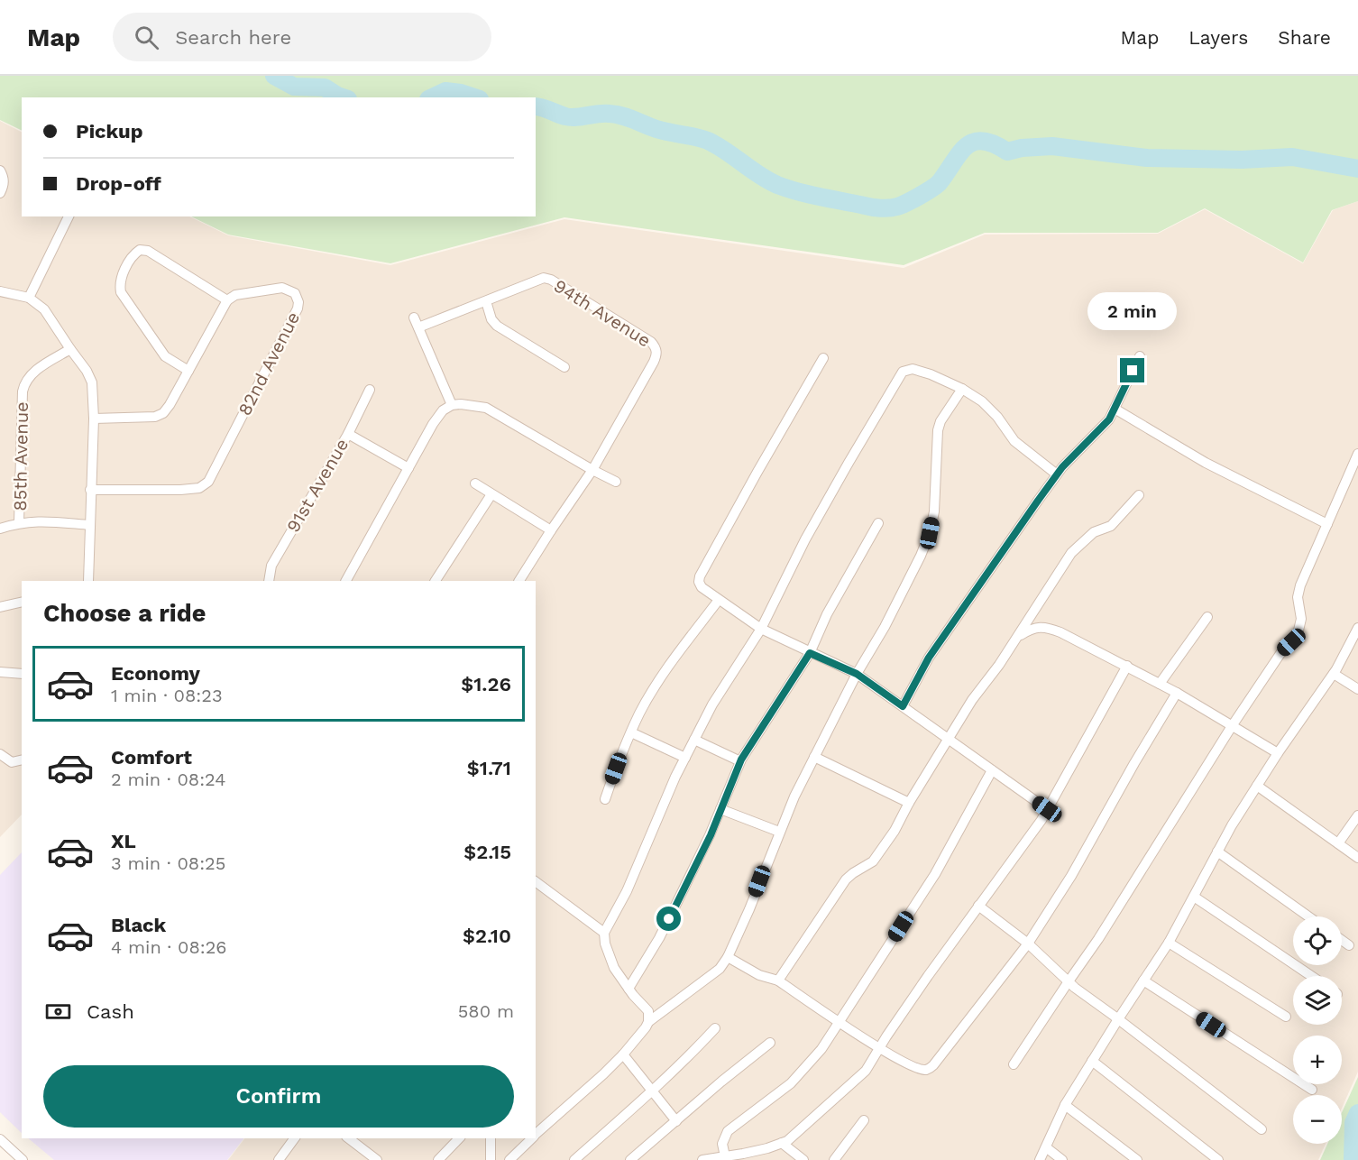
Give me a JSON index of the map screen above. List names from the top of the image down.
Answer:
{
  "streets": {
    "street": [
      "94th Avenue",
      "82nd Avenue",
      "85th Avenue",
      "91st Avenue"
    ]
  },
  "page": {
    "header": "Map",
    "search": "Search here",
    "nav": ["Map", "Layers", "Share"],
    "banner": ["Pickup", "Drop-off"],
    "bubble": "2 min",
    "heading": "Choose a ride",
    "list": [
      {
        "name": "Economy",
        "note": "1 min · 08:23",
        "value": "$1.26"
      },
      {
        "name": "Comfort",
        "note": "2 min · 08:24",
        "value": "$1.71"
      },
      {
        "name": "XL",
        "note": "3 min · 08:25",
        "value": "$2.15"
      },
      {
        "name": "Black",
        "note": "4 min · 08:26",
        "value": "$2.10"
      }
    ],
    "map_buttons": ["+", "−"],
    "pay": ["Cash", "580 m"],
    "buttons": "Confirm"
  }
}
